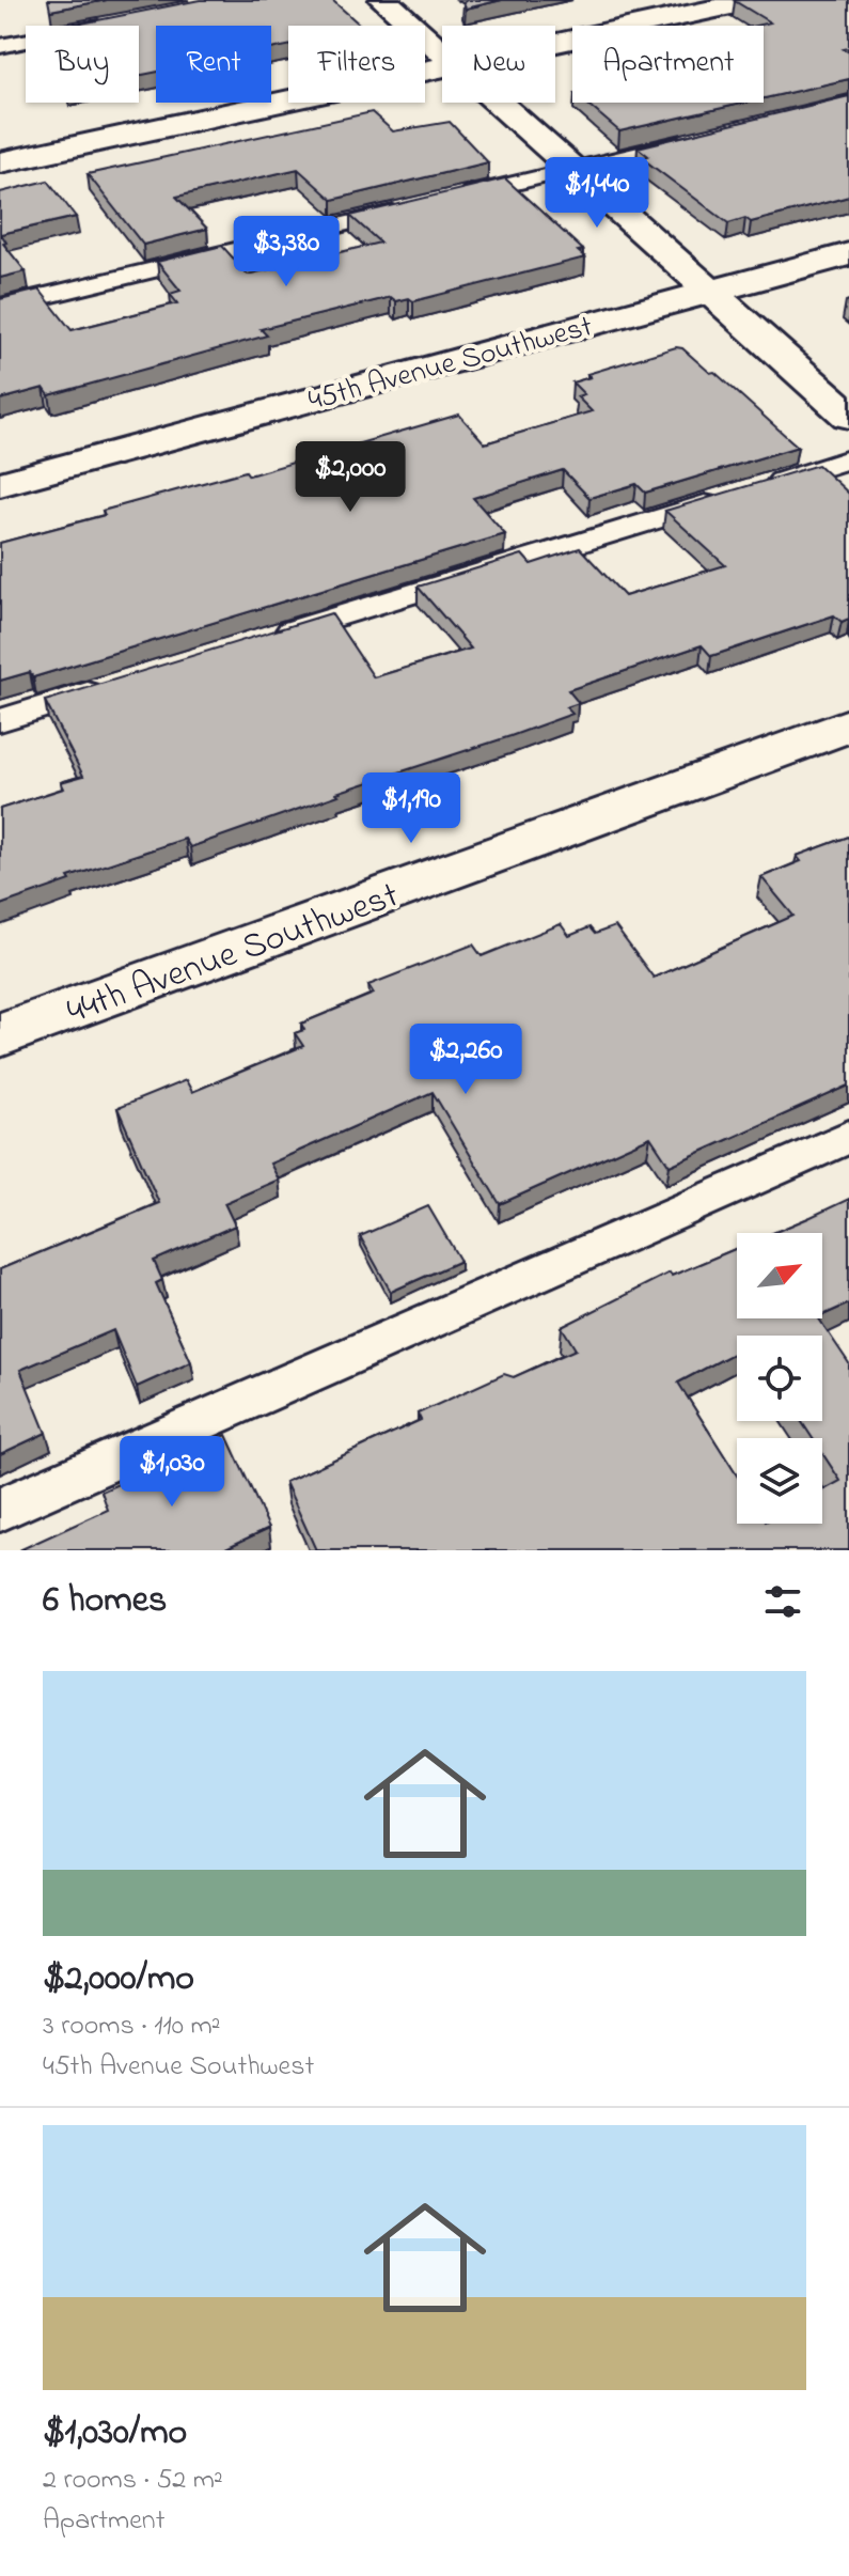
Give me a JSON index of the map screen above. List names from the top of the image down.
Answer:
{
  "streets": {
    "street": ["45th Avenue Southwest", "44th Avenue Southwest"]
  },
  "north": "top right",
  "page": {
    "chip": [
      "Buy",
      "Rent",
      "Filters",
      "New",
      "Apartment"
    ],
    "price": [
      "$1,440",
      "$3,380",
      "$2,000",
      "$1,190",
      "$2,260",
      "$1,030"
    ],
    "heading": "6 homes",
    "list": [
      {
        "name": "$2,000/mo",
        "note": "3 rooms · 110 m² · 45th Avenue Southwest"
      },
      {
        "name": "$1,030/mo",
        "note": "2 rooms · 52 m² · Apartment"
      }
    ]
  }
}
